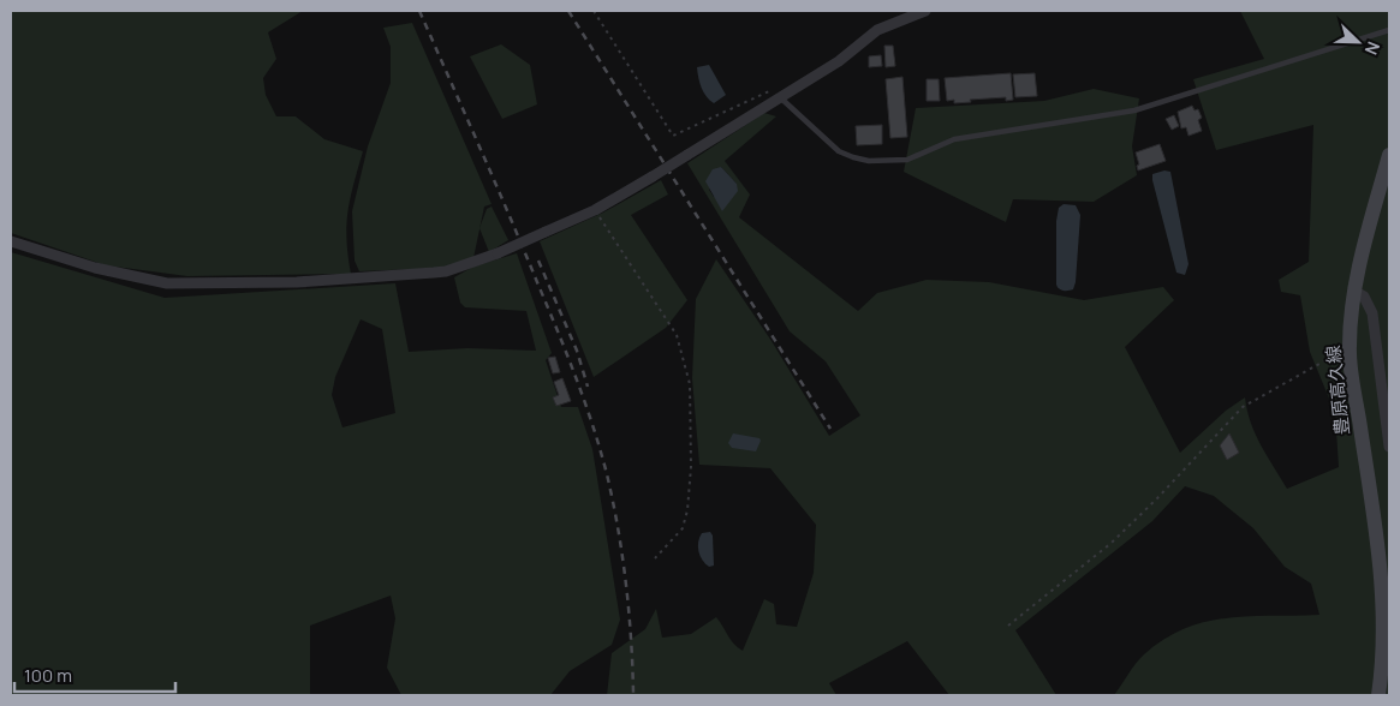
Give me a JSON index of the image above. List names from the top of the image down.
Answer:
{
  "streets": {
    "main road": ["豊原高久線"]
  },
  "scale_bar": "100 m",
  "north": "bottom right"
}
